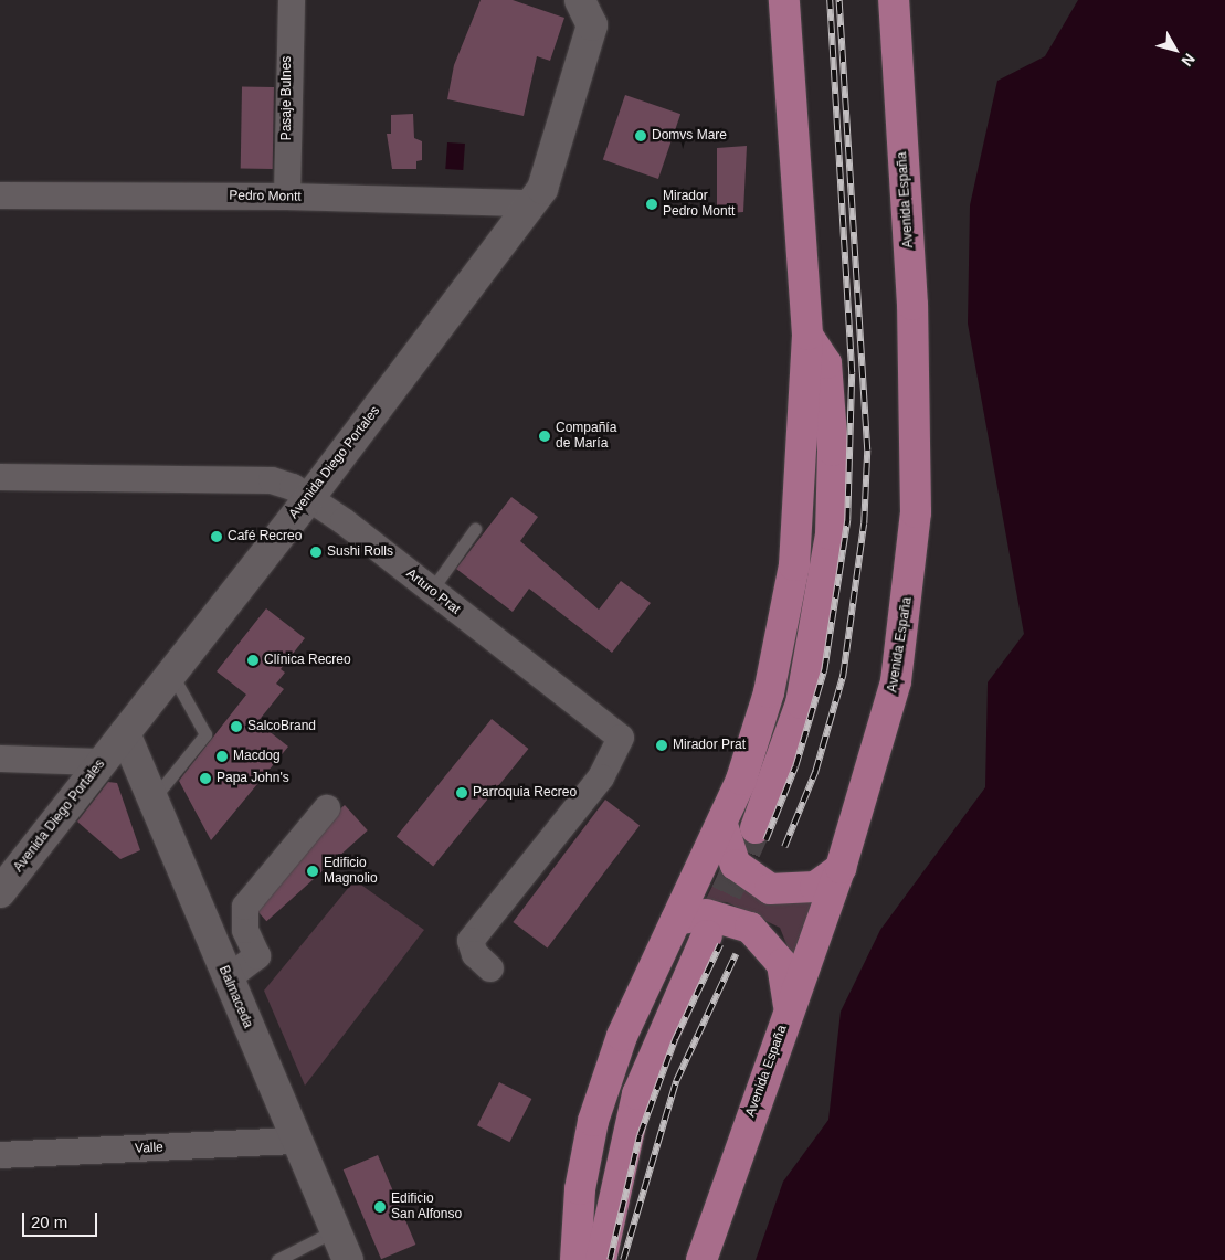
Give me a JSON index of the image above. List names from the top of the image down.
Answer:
{
  "streets": {
    "main road": ["Avenida España"],
    "street": [
      "Pasaje Bulnes",
      "Pedro Montt",
      "Avenida Diego Portales",
      "Arturo Prat",
      "Balmaceda",
      "Valle"
    ]
  },
  "crossings": [
    ["Pasaje Bulnes", "Pedro Montt"],
    ["Pedro Montt", "Avenida Diego Portales"],
    ["Avenida Diego Portales", "Arturo Prat"],
    ["Avenida Diego Portales", "Balmaceda"],
    ["Balmaceda", "Valle"]
  ],
  "places": [
    "Domvs Mare",
    "Mirador Pedro Montt",
    "Compañía de María",
    "Café Recreo",
    "Sushi Rolls",
    "Clínica Recreo",
    "SalcoBrand",
    "Mirador Prat",
    "Macdog",
    "Papa John's",
    "Parroquia Recreo",
    "Edificio Magnolio",
    "Edificio San Alfonso"
  ],
  "scale_bar": "20 m",
  "north": "bottom right"
}
